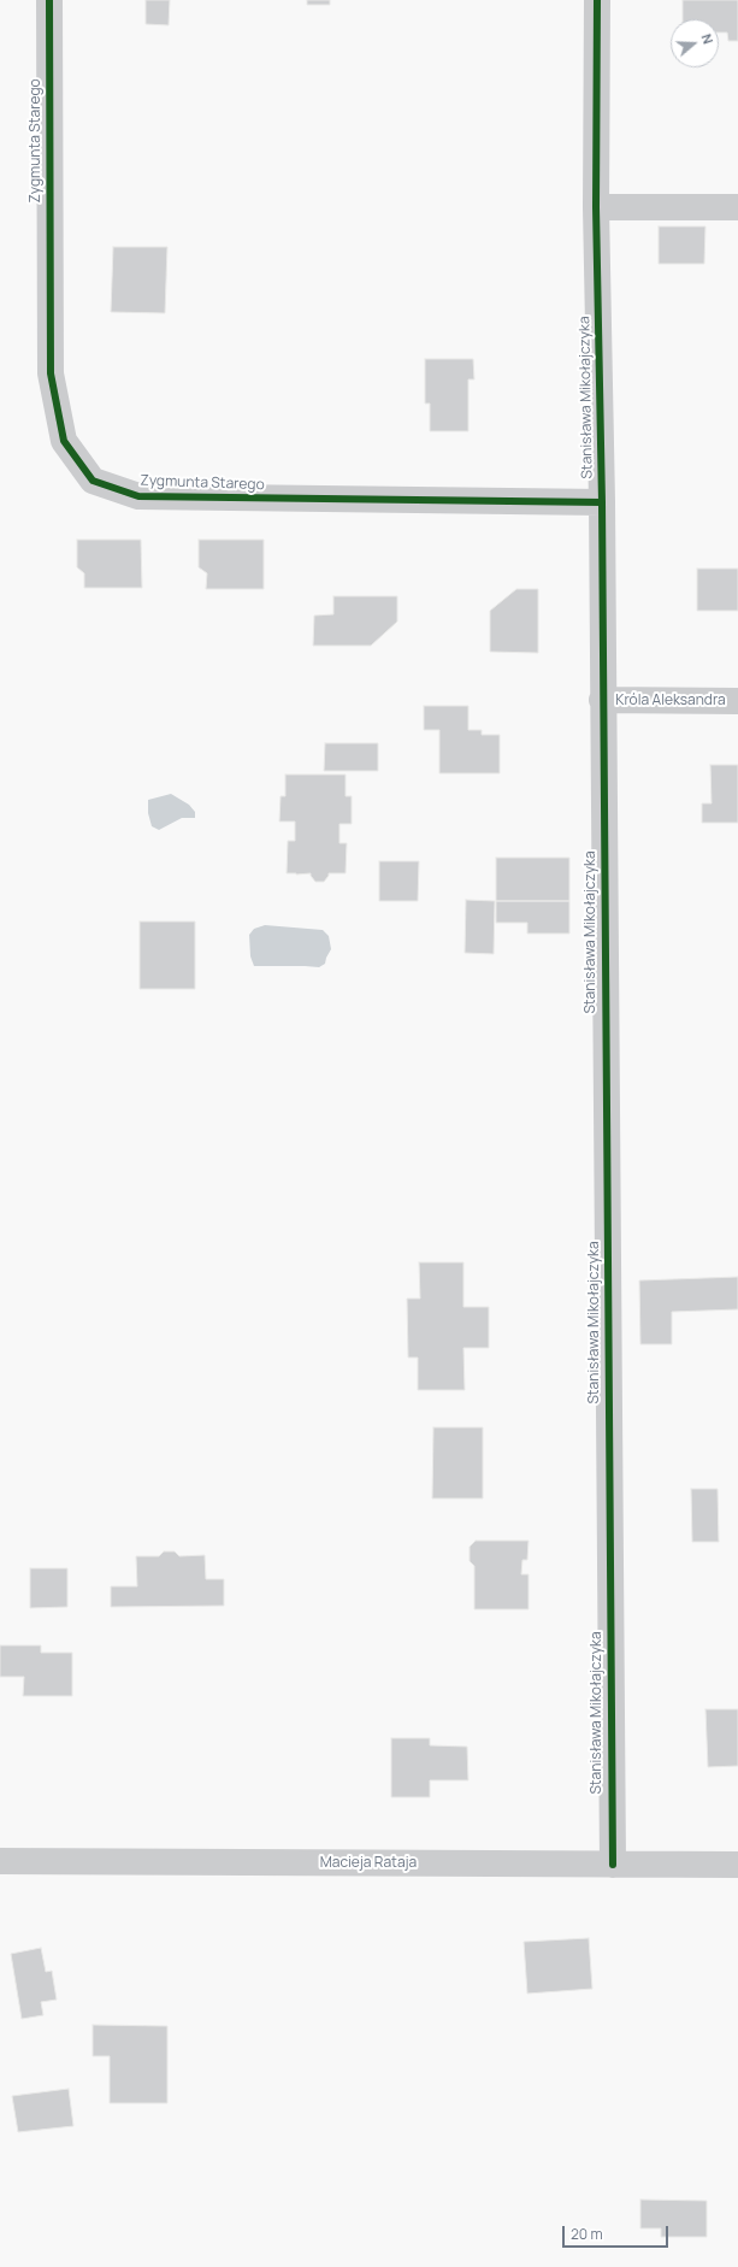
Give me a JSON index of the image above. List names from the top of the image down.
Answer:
{
  "streets": {
    "street": [
      "Zygmunta Starego",
      "Stanisława Mikołajczyka",
      "Króla Aleksandra",
      "Macieja Rataja"
    ]
  },
  "crossings": [
    ["Zygmunta Starego", "Stanisława Mikołajczyka"],
    ["Stanisława Mikołajczyka", "Króla Aleksandra"],
    ["Stanisława Mikołajczyka", "Macieja Rataja"]
  ],
  "scale_bar": "20 m",
  "north": "right"
}
